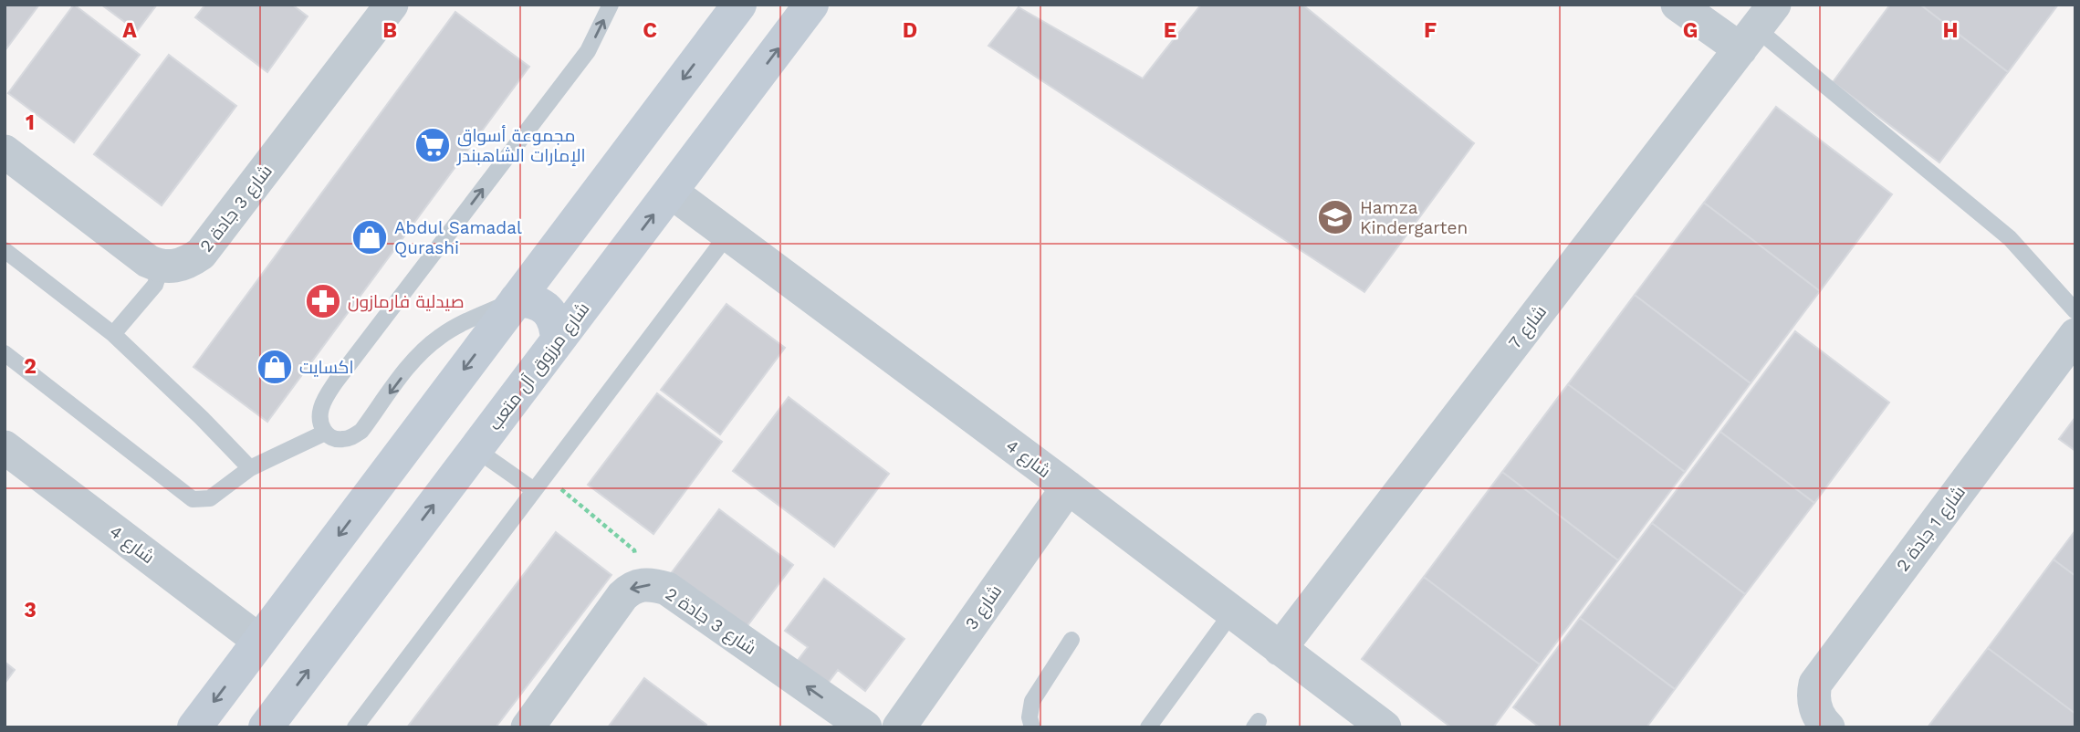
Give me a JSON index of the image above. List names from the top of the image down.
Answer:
{
  "streets": {
    "main road": ["شارع مرزوق آل متعب"],
    "street": [
      "شارع 3 جادة 2",
      "شارع 7",
      "شارع 4",
      "شارع 1 جادة 2",
      "شارع 3"
    ]
  },
  "crossings": [
    ["شارع 7", "شارع 4"],
    ["شارع مرزوق آل متعب", "شارع 4"],
    ["شارع 4", "شارع 3"]
  ],
  "one_way": ["شارع 3 جادة 2"],
  "places": {
    "supermarket": ["مجموعة أسواق الإمارات الشاهبندر"],
    "school or university": ["Hamza Kindergarten"],
    "shop": ["Abdul Samadal Qurashi", "اكسايت"],
    "pharmacy": ["صيدلية فارمازون"]
  },
  "grid": {
    "columns": [
      "A",
      "B",
      "C",
      "D",
      "E",
      "F",
      "G",
      "H"
    ],
    "rows": ["1", "2", "3"]
  }
}
